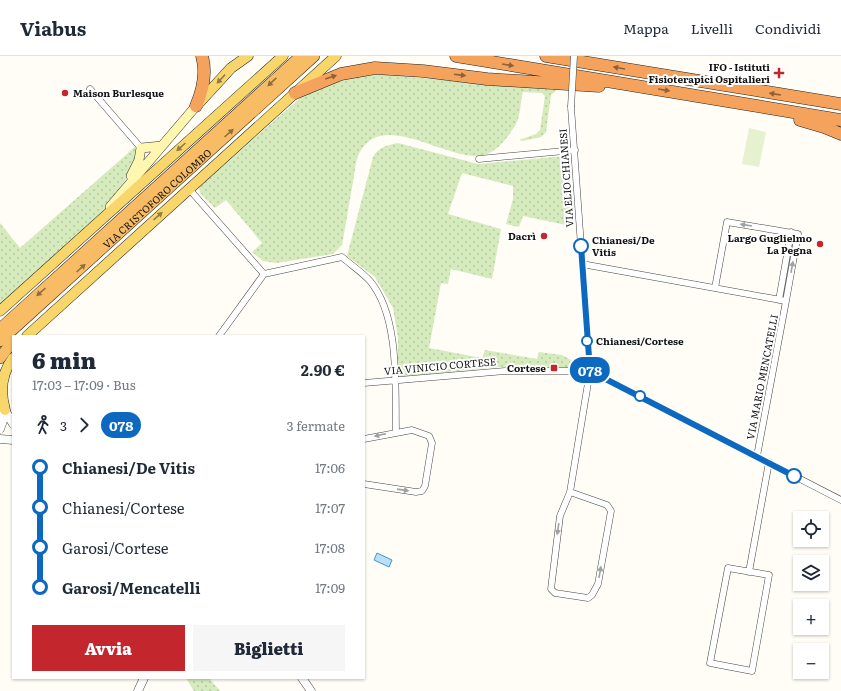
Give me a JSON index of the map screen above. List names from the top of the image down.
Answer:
{
  "streets": {
    "highway": ["VIA CRISTOFORO COLOMBO"],
    "street": ["VIA ELIO CHIANESI", "VIA VINICIO CORTESE", "VIA MARIO MENCATELLI"]
  },
  "crossings": [
    ["VIA ELIO CHIANESI", "VIA VINICIO CORTESE"]
  ],
  "places": {
    "health": ["IFO - Istituti Fisioterapici Ospitalieri"],
    "other": [
      "Maison Burlesque",
      "Dacrì",
      "Largo Guglielmo La Pegna",
      "Chianesi/De Vitis",
      "Chianesi/Cortese"
    ],
    "transit": ["Cortese"]
  },
  "lines": ["bus line 078"],
  "page": {
    "header": "Viabus",
    "nav": ["Mappa", "Livelli", "Condividi"],
    "on_map": "078",
    "heading": ["6 min", "17:03 – 17:09 · Bus", "2.90 €"],
    "legs": ["3", "078", "3 fermate"],
    "list": [
      {
        "name": "Chianesi/De Vitis",
        "value": "17:06"
      },
      {
        "name": "Chianesi/Cortese",
        "value": "17:07"
      },
      {
        "name": "Garosi/Cortese",
        "value": "17:08"
      },
      {
        "name": "Garosi/Mencatelli",
        "value": "17:09"
      }
    ],
    "map_buttons": ["+", "−"],
    "buttons": ["Avvia", "Biglietti"]
  }
}
